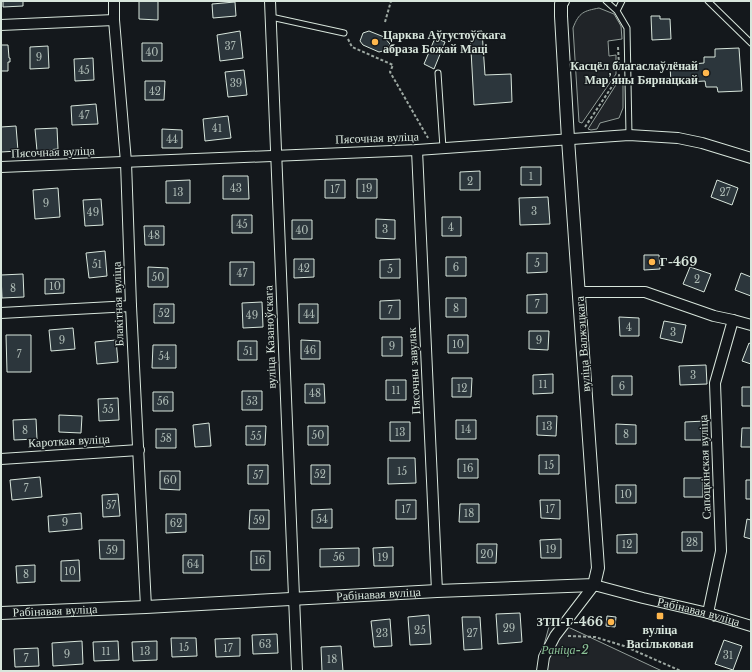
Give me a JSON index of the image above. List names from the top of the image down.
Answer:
{
  "streets": {
    "street": [
      "Пясочная вуліца",
      "Блакітная вуліца",
      "вуліца Казаноўскага",
      "вуліца Валжэцкага",
      "Пясочны завулак",
      "Кароткая вуліца",
      "Сапоцкінская вуліца",
      "Рабінавая вуліца"
    ]
  },
  "crossings": [
    ["Пясочная вуліца", "Блакітная вуліца"],
    ["Пясочная вуліца", "вуліца Казаноўскага"],
    ["Пясочная вуліца", "вуліца Валжэцкага"],
    ["Пясочная вуліца", "Пясочны завулак"],
    ["Блакітная вуліца", "Кароткая вуліца"],
    ["Блакітная вуліца", "Рабінавая вуліца"],
    ["вуліца Казаноўскага", "Рабінавая вуліца"],
    ["вуліца Валжэцкага", "Рабінавая вуліца"],
    ["Пясочны завулак", "Рабінавая вуліца"],
    ["Сапоцкінская вуліца", "Рабінавая вуліца"]
  ],
  "parks": ["Раніца-2"],
  "places": {
    "other": [
      "Царква Аўгустоўскага абраза Божай Маці",
      "Касцёл благаслаўлёнай Мар’яны Бярнацкай",
      "Г-469",
      "ЗТП-Г-466"
    ],
    "transit": ["вуліца Васільковая"]
  },
  "house_numbers": [
    "37",
    "40",
    "9",
    "45",
    "39",
    "42",
    "47",
    "41",
    "44",
    "1",
    "2",
    "43",
    "19",
    "17",
    "13",
    "27",
    "9",
    "3",
    "49",
    "45",
    "4",
    "3",
    "40",
    "48",
    "5",
    "51",
    "6",
    "42",
    "5",
    "47",
    "50",
    "2",
    "10",
    "8",
    "7",
    "8",
    "7",
    "52",
    "44",
    "49",
    "4",
    "3",
    "9",
    "9",
    "10",
    "9",
    "46",
    "51",
    "7",
    "54",
    "3",
    "11",
    "6",
    "12",
    "11",
    "48",
    "56",
    "53",
    "55",
    "13",
    "14",
    "8",
    "13",
    "8",
    "50",
    "55",
    "58",
    "15",
    "16",
    "15",
    "52",
    "57",
    "60",
    "7",
    "10",
    "57",
    "17",
    "17",
    "18",
    "54",
    "59",
    "9",
    "62",
    "28",
    "12",
    "19",
    "59",
    "20",
    "56",
    "19",
    "16",
    "64",
    "10",
    "8",
    "29",
    "25",
    "23",
    "27",
    "63",
    "15",
    "17",
    "11",
    "13",
    "9",
    "31",
    "7",
    "18"
  ]
}
